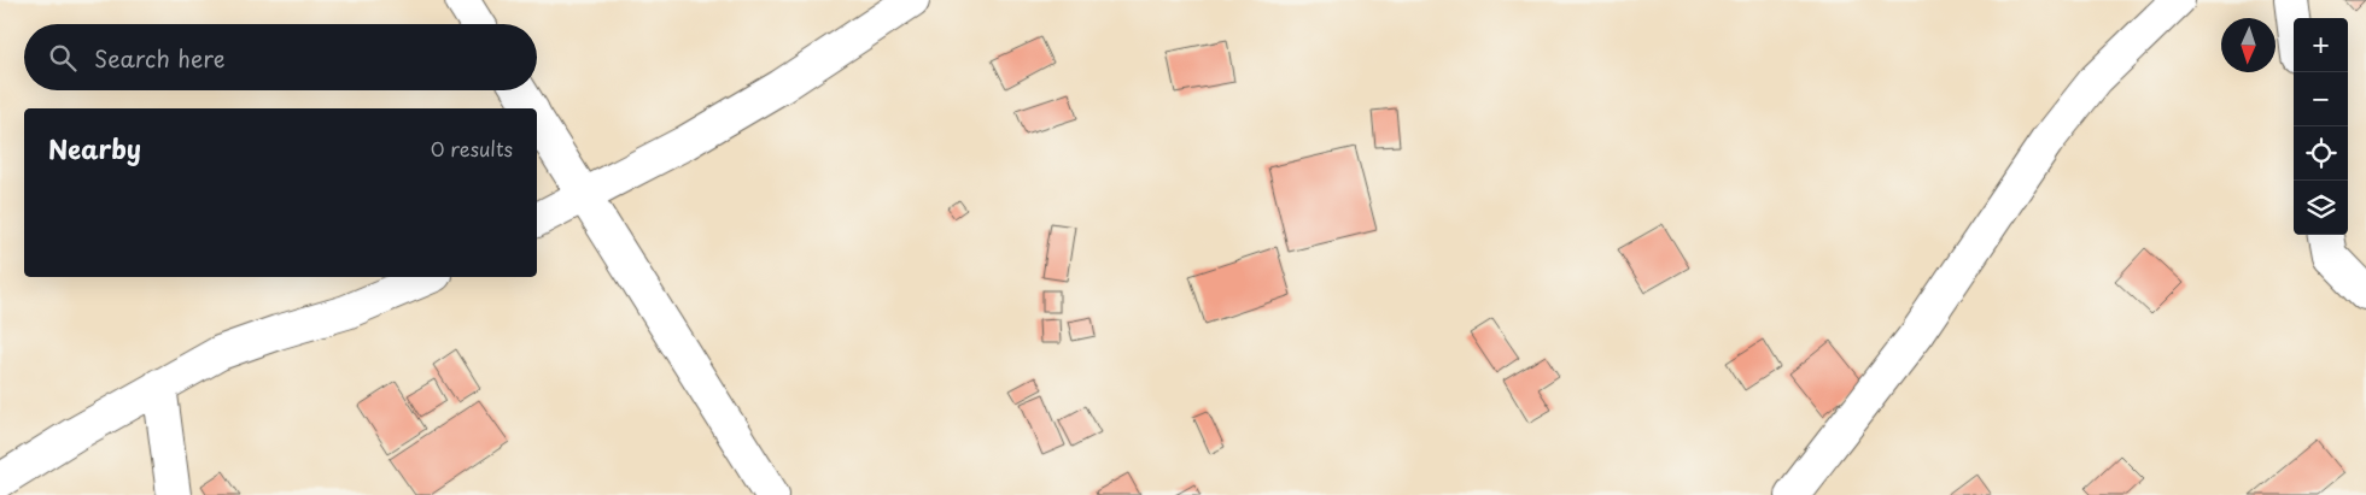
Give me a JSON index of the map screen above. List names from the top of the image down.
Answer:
{
  "north": "bottom",
  "page": {
    "map_buttons": ["+", "−"],
    "search": "Search here",
    "heading": ["Nearby", "0 results"]
  }
}
